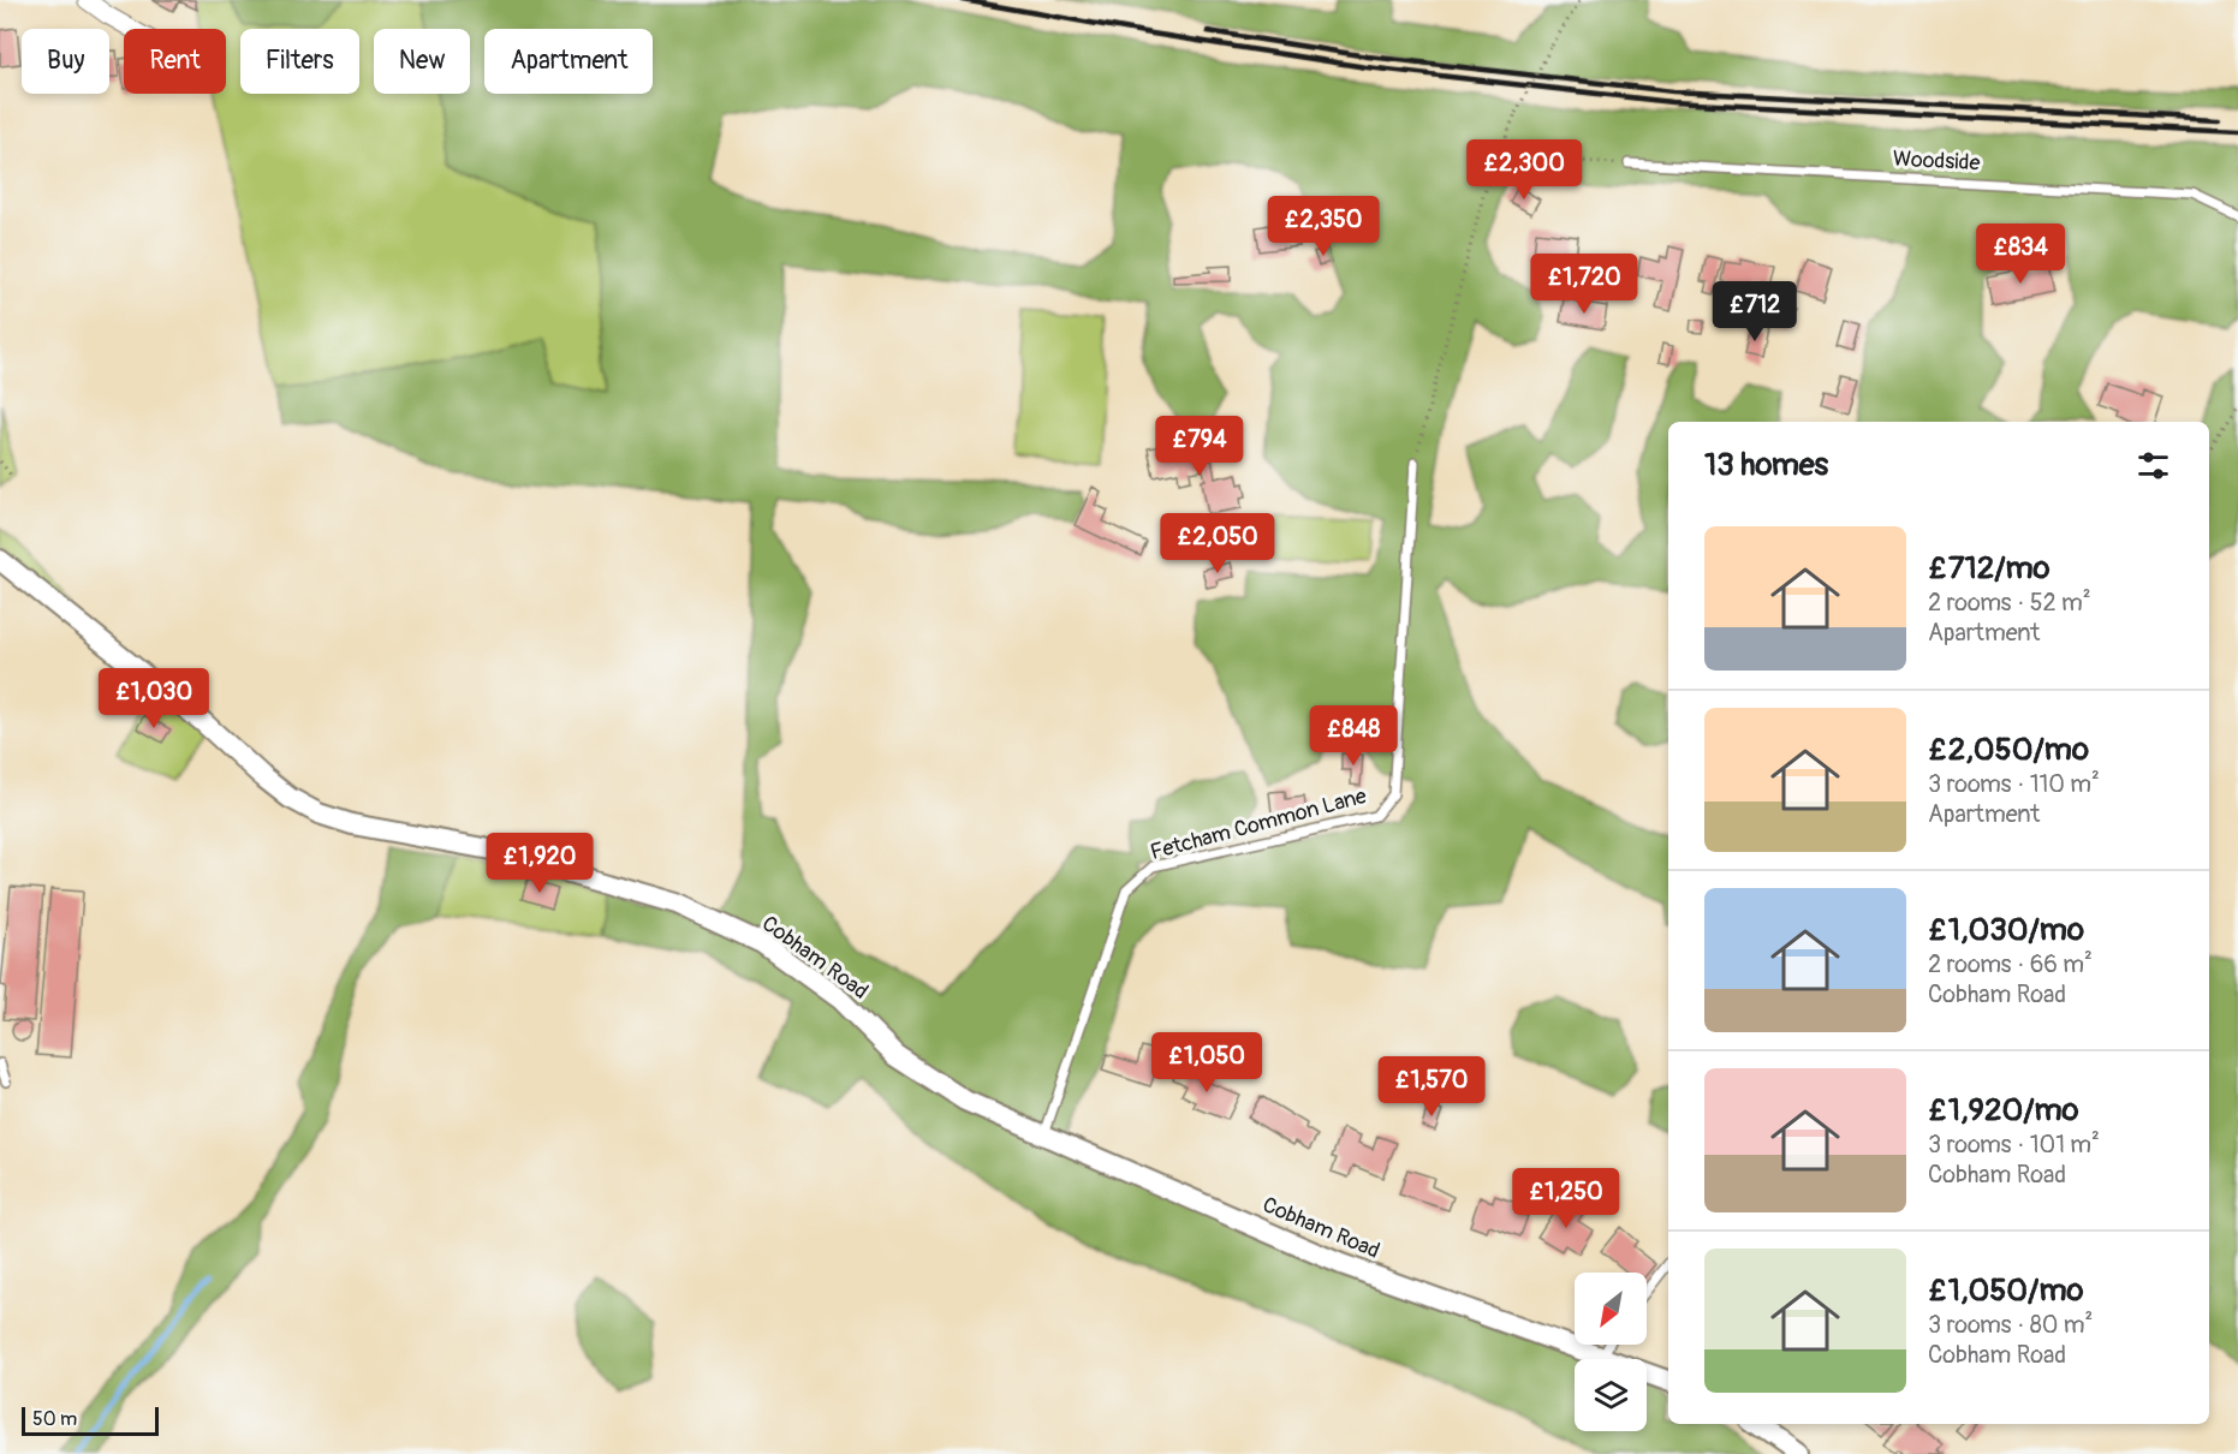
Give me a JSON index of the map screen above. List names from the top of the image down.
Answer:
{
  "streets": {
    "street": ["Cobham Road"],
    "lane": ["Woodside", "Fetcham Common Lane"]
  },
  "crossings": [
    ["Fetcham Common Lane", "Cobham Road"]
  ],
  "scale_bar": "50 m",
  "north": "bottom left",
  "page": {
    "chip": [
      "Buy",
      "Rent",
      "Filters",
      "New",
      "Apartment"
    ],
    "price": [
      "£2,300",
      "£2,350",
      "£834",
      "£1,720",
      "£712",
      "£794",
      "£2,050",
      "£1,030",
      "£848",
      "£1,920",
      "£1,050",
      "£1,570",
      "£1,250"
    ],
    "heading": "13 homes",
    "list": [
      {
        "name": "£712/mo",
        "note": "2 rooms · 52 m² · Apartment"
      },
      {
        "name": "£2,050/mo",
        "note": "3 rooms · 110 m² · Apartment"
      },
      {
        "name": "£1,030/mo",
        "note": "2 rooms · 66 m² · Cobham Road"
      },
      {
        "name": "£1,920/mo",
        "note": "3 rooms · 101 m² · Cobham Road"
      },
      {
        "name": "£1,050/mo",
        "note": "3 rooms · 80 m² · Cobham Road"
      }
    ],
    "scale": "50 m"
  }
}
